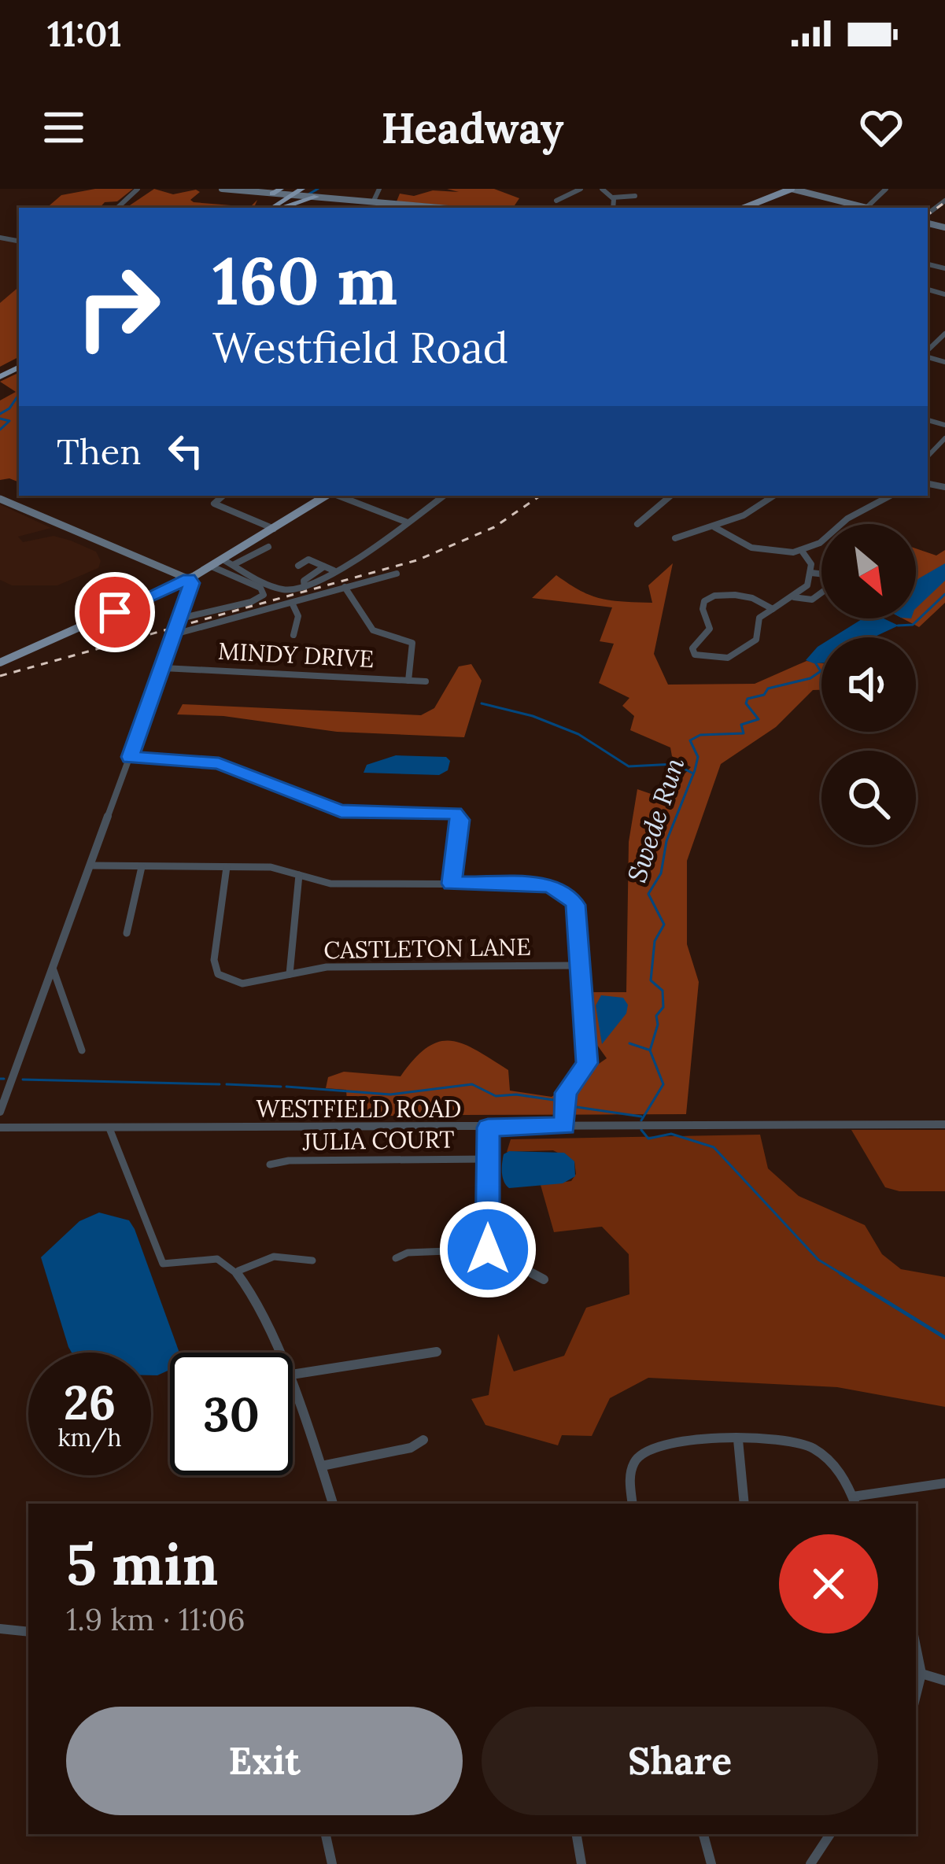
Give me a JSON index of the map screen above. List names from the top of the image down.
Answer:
{
  "streets": {
    "street": [
      "MINDY DRIVE",
      "CASTLETON LANE",
      "WESTFIELD ROAD",
      "JULIA COURT"
    ]
  },
  "water": ["Swede Run"],
  "north": "bottom right",
  "page": {
    "status": "11:01",
    "header": "Headway",
    "turn": ["160 m", "Westfield Road"],
    "then": "Then",
    "speed": "26 km/h",
    "limit": "30",
    "heading": ["5 min", "1.9 km · 11:06"],
    "buttons": ["Exit", "Share"]
  }
}
